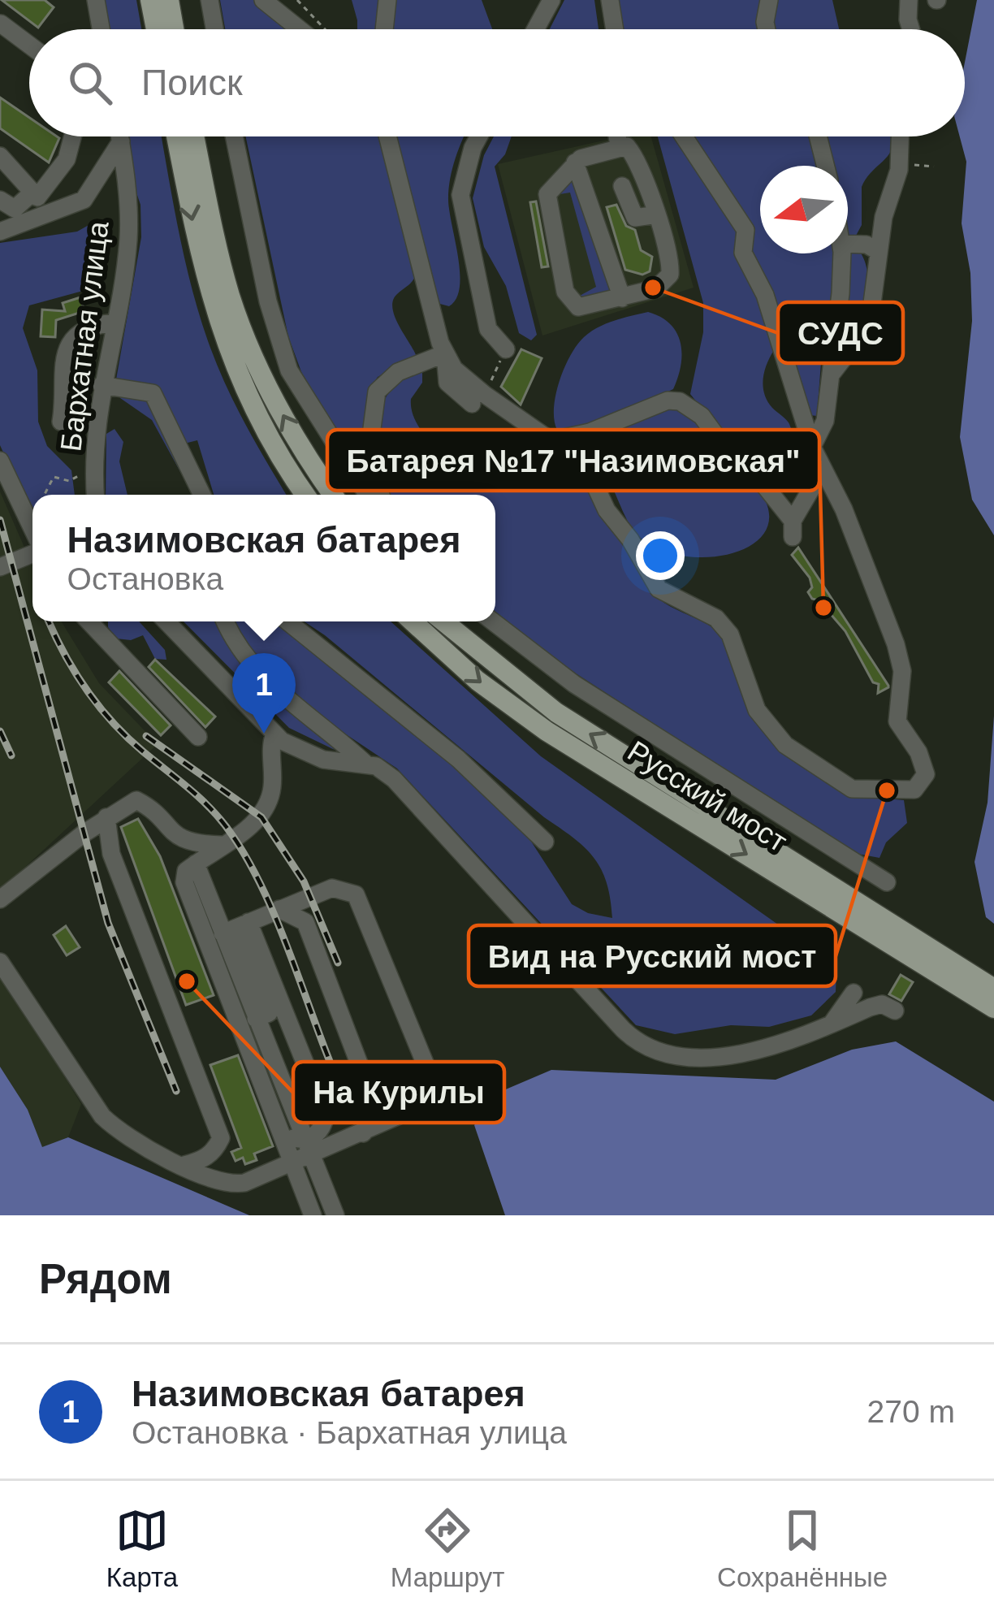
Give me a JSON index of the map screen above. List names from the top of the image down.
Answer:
{
  "streets": {
    "main road": ["Русский мост"],
    "street": ["Бархатная улица"]
  },
  "places": [
    "СУДС",
    "Батарея №17 \"Назимовская\"",
    "Вид на Русский мост",
    "На Курилы"
  ],
  "north": "left",
  "page": {
    "search": "Поиск",
    "popup": ["Назимовская батарея", "Остановка"],
    "pins": "1",
    "heading": "Рядом",
    "list": [
      {
        "mark": "1",
        "name": "Назимовская батарея",
        "note": "Остановка · Бархатная улица",
        "value": "270 m"
      }
    ],
    "nav": ["Карта", "Маршрут", "Сохранённые"]
  }
}
